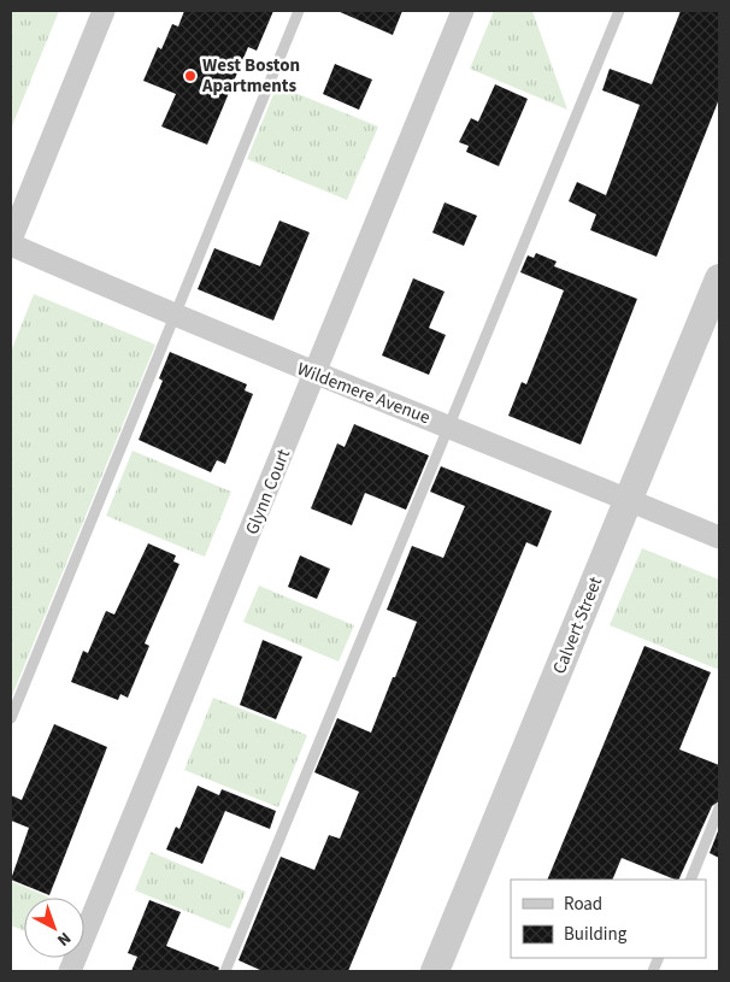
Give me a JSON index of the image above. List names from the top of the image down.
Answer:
{
  "streets": {
    "street": ["Wildemere Avenue", "Glynn Court", "Calvert Street"]
  },
  "crossings": [
    ["Wildemere Avenue", "Glynn Court"],
    ["Wildemere Avenue", "Calvert Street"]
  ],
  "places": ["West Boston Apartments"],
  "legend": ["Road", "Building"],
  "north": "bottom right"
}
